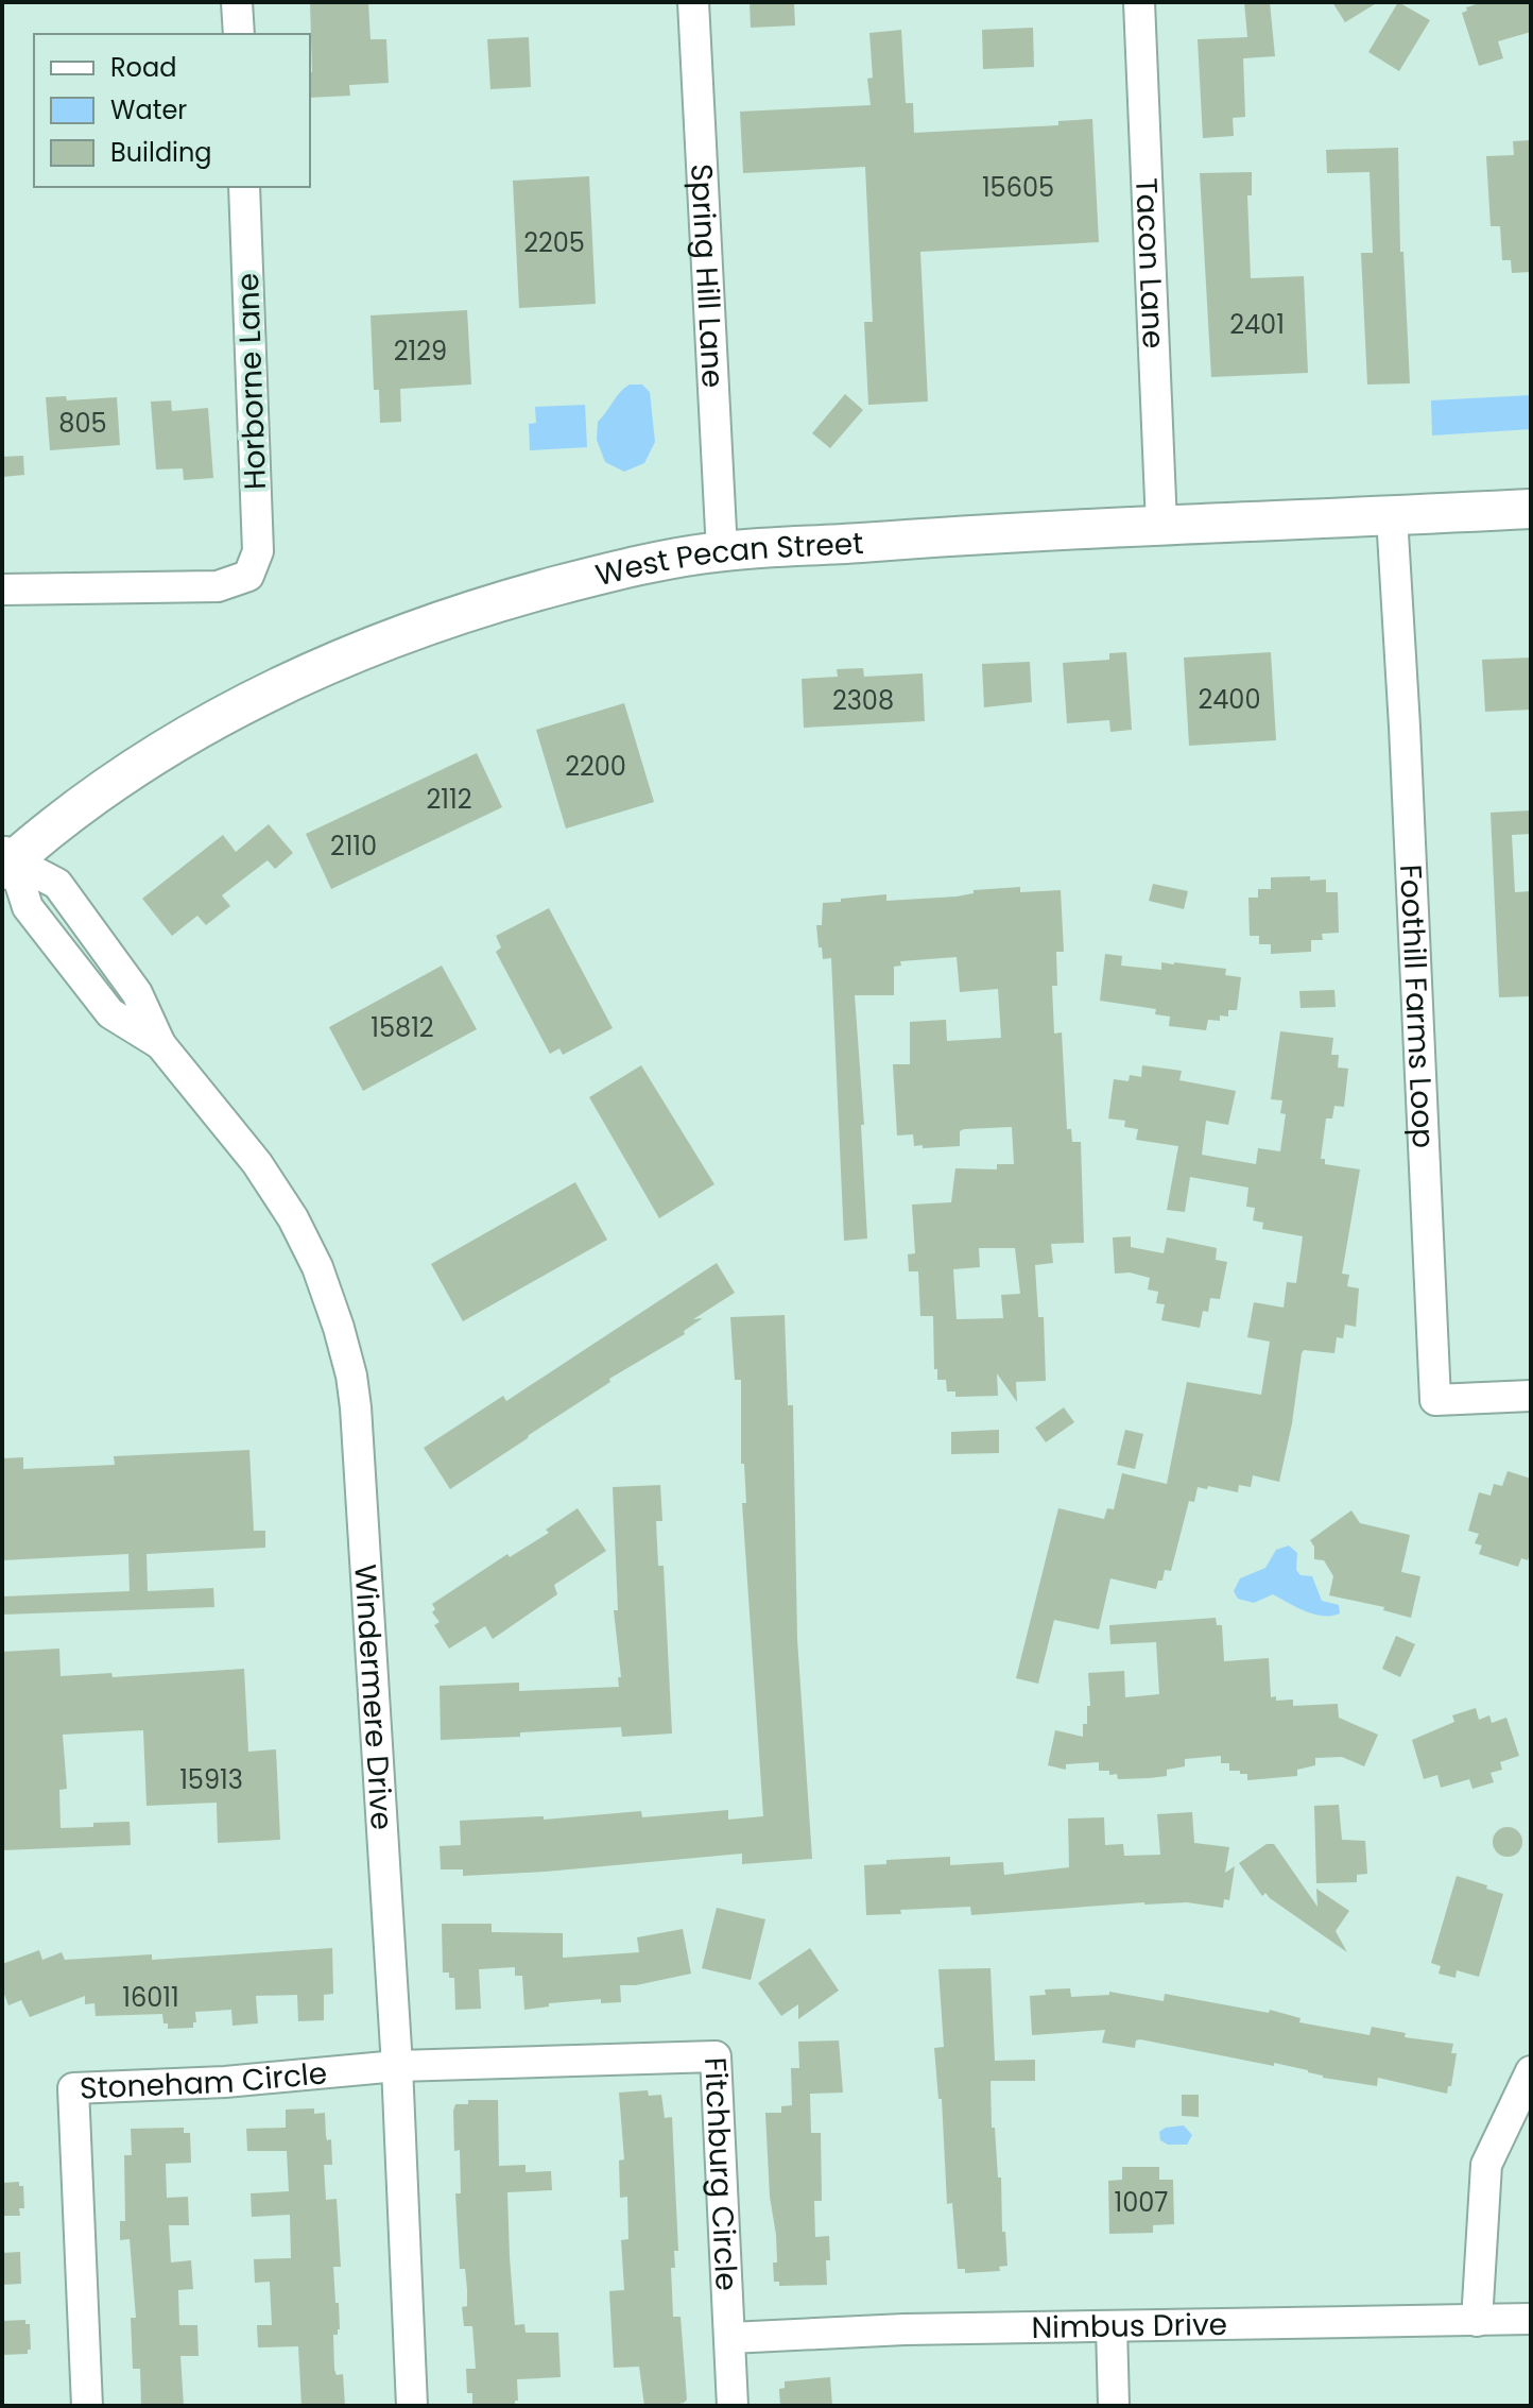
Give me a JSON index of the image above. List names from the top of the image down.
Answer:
{
  "streets": {
    "main road": ["West Pecan Street"],
    "street": [
      "Tacon Lane",
      "Spring Hill Lane",
      "Horborne Lane",
      "Foothill Farms Loop",
      "Windermere Drive",
      "Stoneham Circle",
      "Fitchburg Circle",
      "Nimbus Drive"
    ]
  },
  "crossings": [
    ["Tacon Lane", "West Pecan Street"],
    ["Spring Hill Lane", "West Pecan Street"],
    ["West Pecan Street", "Foothill Farms Loop"],
    ["West Pecan Street", "Windermere Drive"],
    ["Windermere Drive", "Stoneham Circle"],
    ["Windermere Drive", "Fitchburg Circle"],
    ["Stoneham Circle", "Fitchburg Circle"],
    ["Fitchburg Circle", "Nimbus Drive"]
  ],
  "house_numbers": [
    "15605",
    "2205",
    "2401",
    "2129",
    "805",
    "2400",
    "2308",
    "2200",
    "2112",
    "2110",
    "15812",
    "15913",
    "16011",
    "1007"
  ],
  "legend": ["Road", "Water", "Building"]
}
